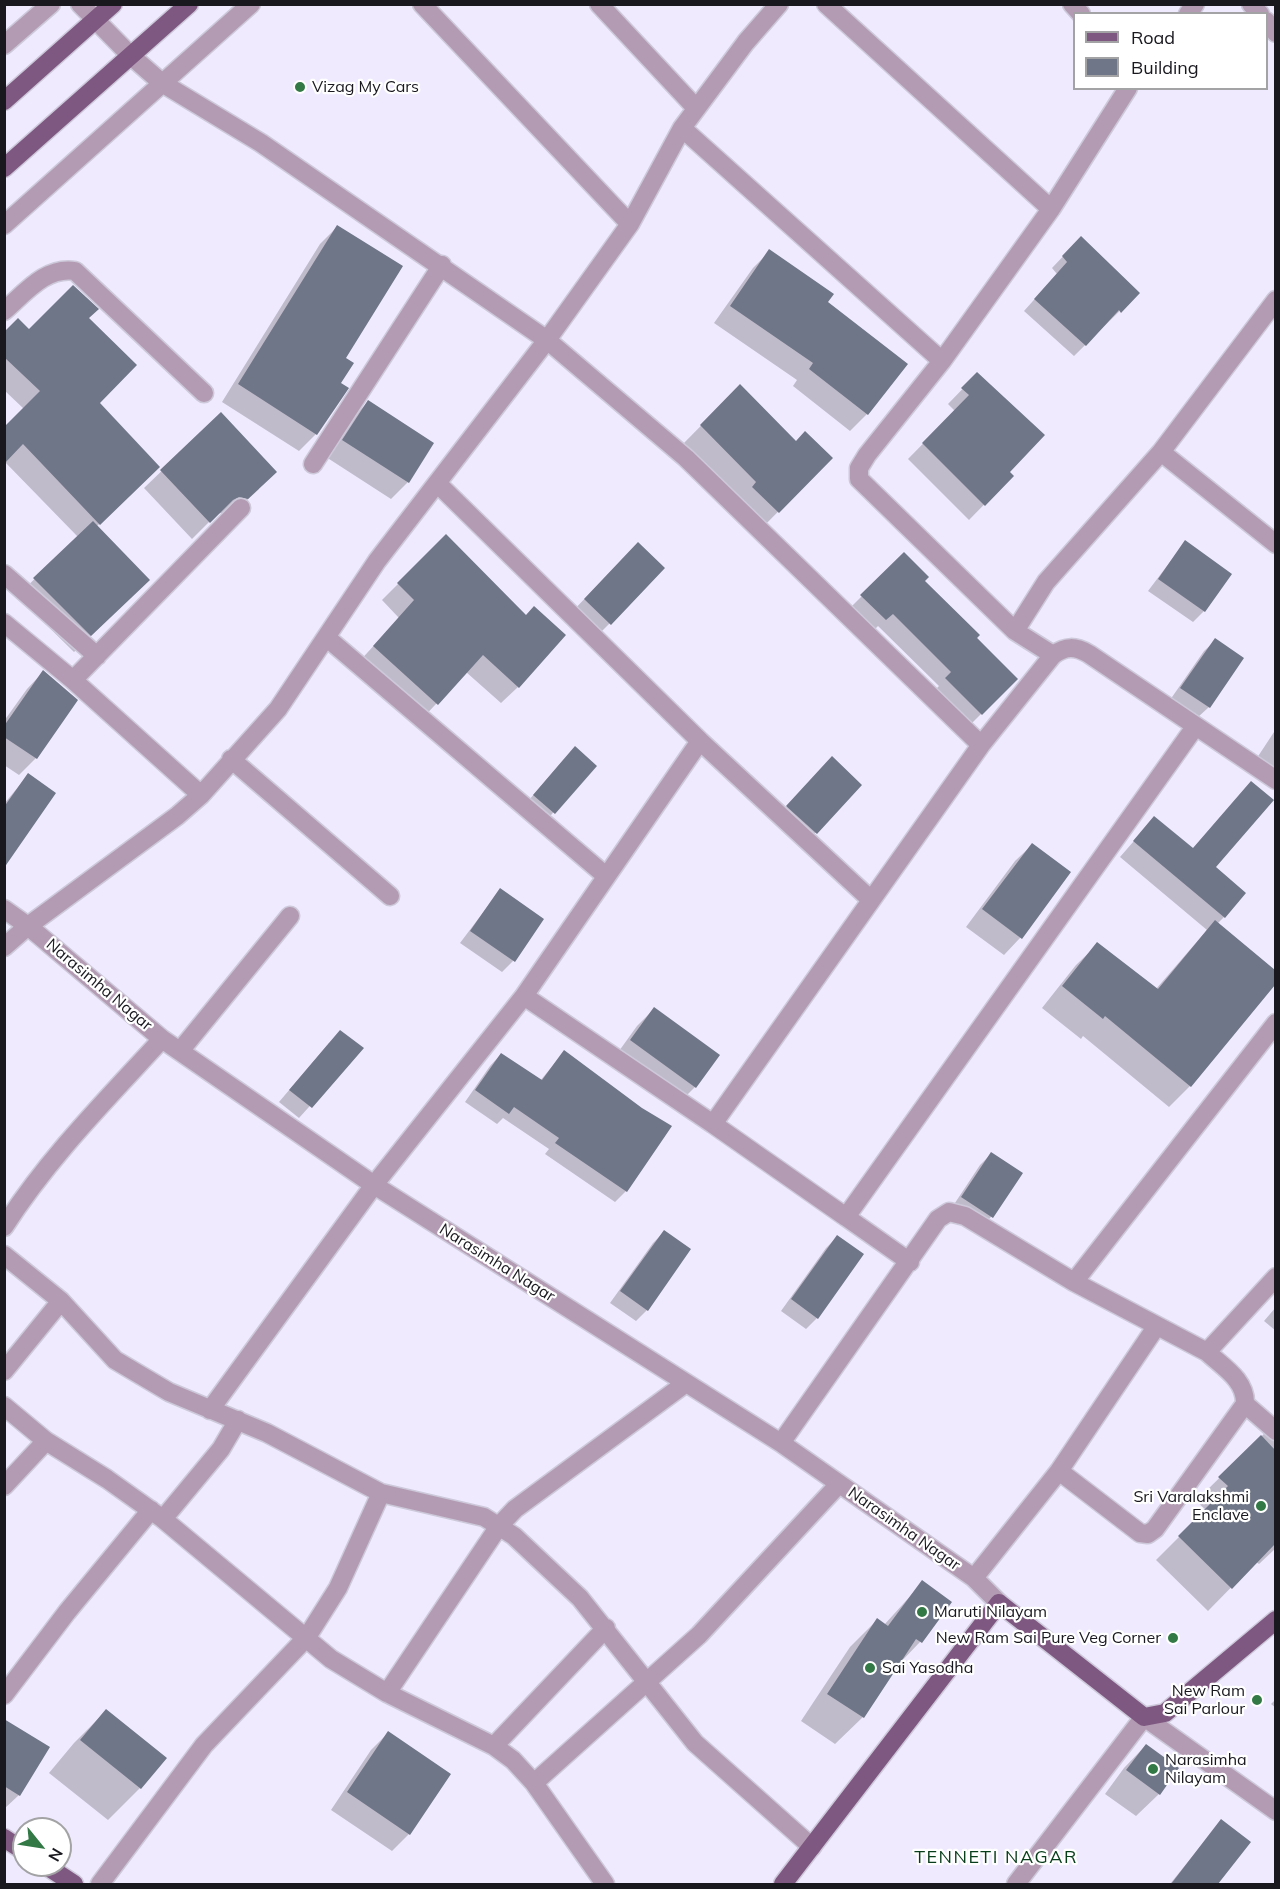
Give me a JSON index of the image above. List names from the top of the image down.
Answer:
{
  "streets": {
    "street": ["Narasimha Nagar"]
  },
  "districts": ["TENNETI NAGAR"],
  "places": [
    "Vizag My Cars",
    "Sri Varalakshmi Enclave",
    "Maruti Nilayam",
    "New Ram Sai Pure Veg Corner",
    "Sai Yasodha",
    "New Ram Sai Parlour",
    "Narasimha Nilayam"
  ],
  "legend": ["Road", "Building"],
  "north": "bottom right"
}
